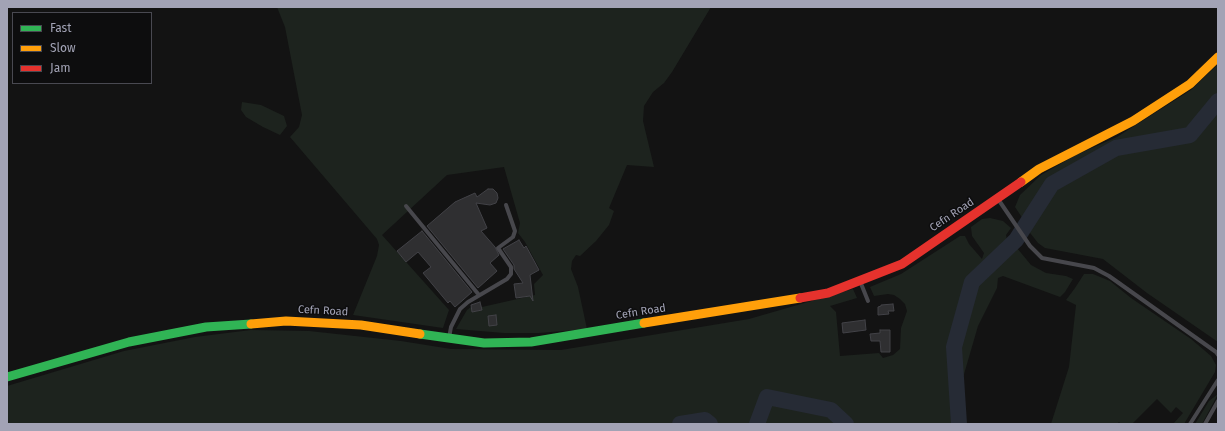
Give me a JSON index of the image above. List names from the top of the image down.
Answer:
{
  "streets": {
    "street": ["Cefn Road"]
  },
  "legend": ["Fast", "Slow", "Jam"]
}
